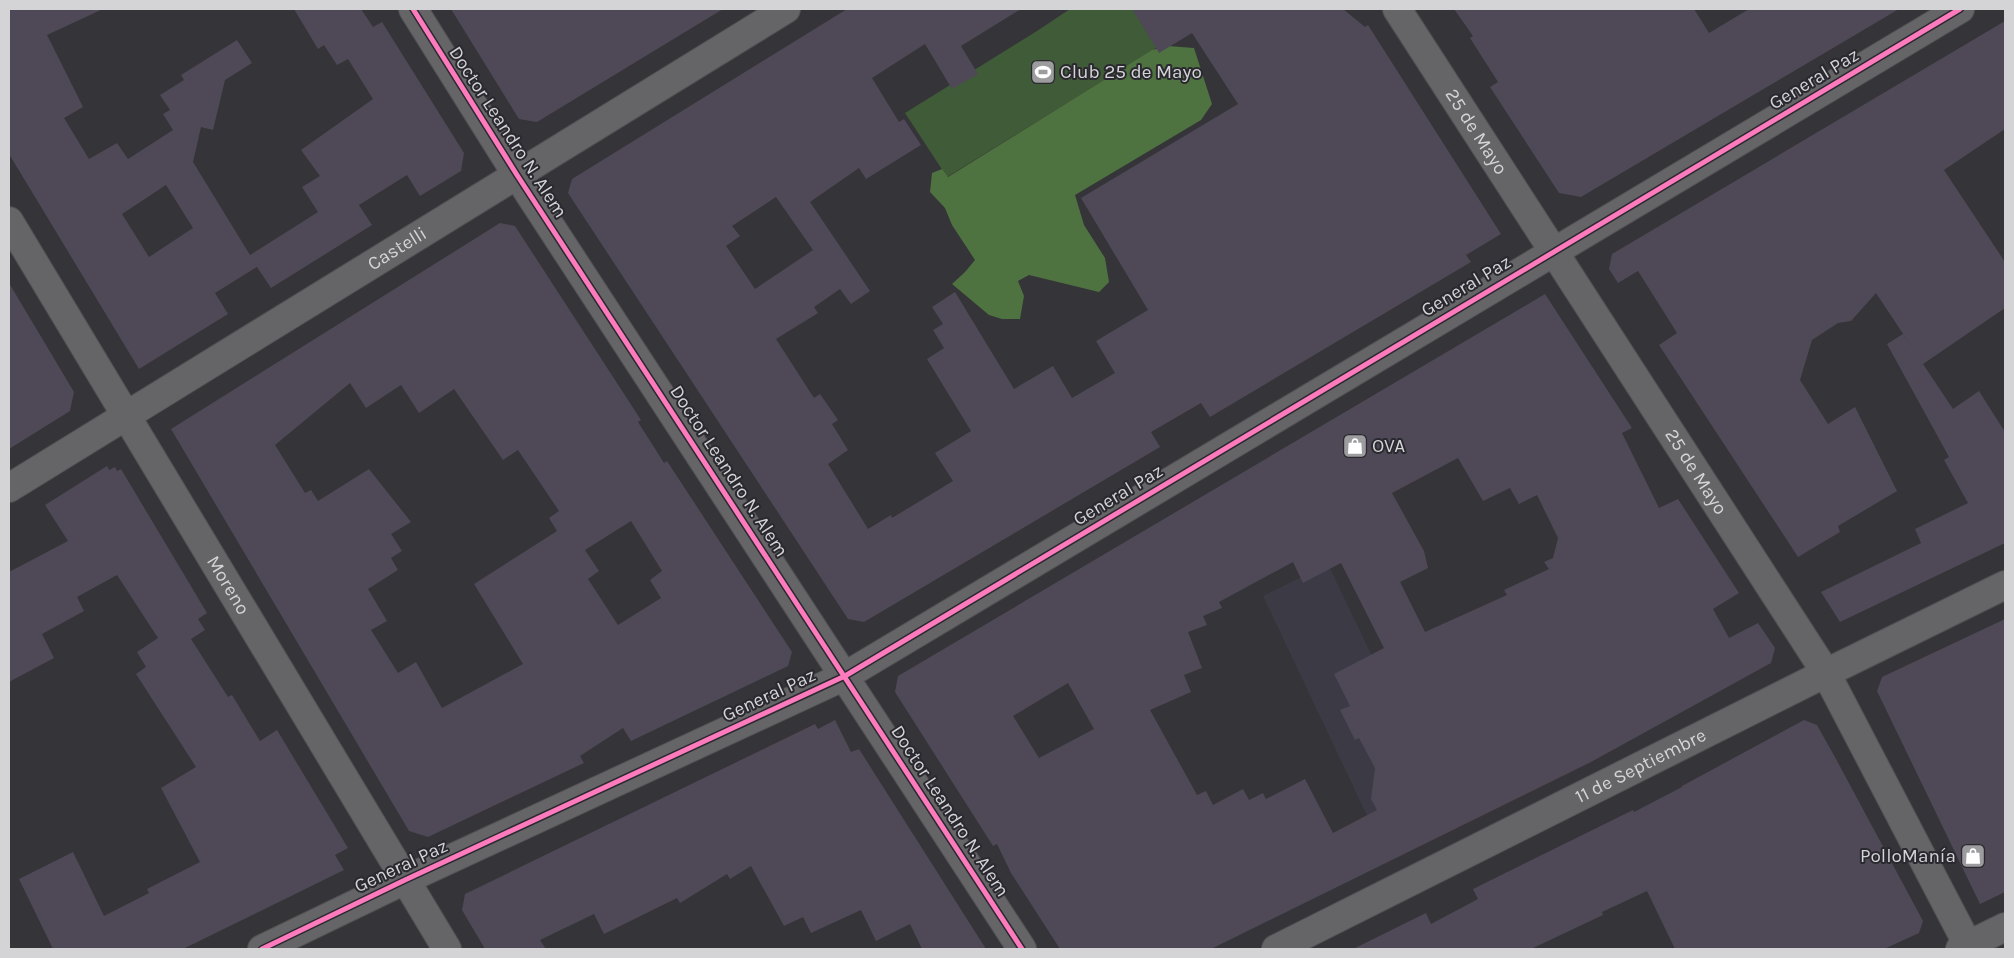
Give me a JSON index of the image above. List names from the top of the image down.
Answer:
{
  "streets": {
    "street": [
      "General Paz",
      "Doctor Leandro N. Alem",
      "25 de Mayo",
      "Castelli",
      "Moreno",
      "11 de Septiembre"
    ]
  },
  "crossings": [
    ["General Paz", "Doctor Leandro N. Alem"],
    ["General Paz", "25 de Mayo"],
    ["General Paz", "Moreno"],
    ["Doctor Leandro N. Alem", "Castelli"],
    ["25 de Mayo", "11 de Septiembre"],
    ["Castelli", "Moreno"]
  ],
  "places": {
    "sports": ["Club 25 de Mayo"],
    "shop": ["OVA", "PolloManía"]
  }
}
